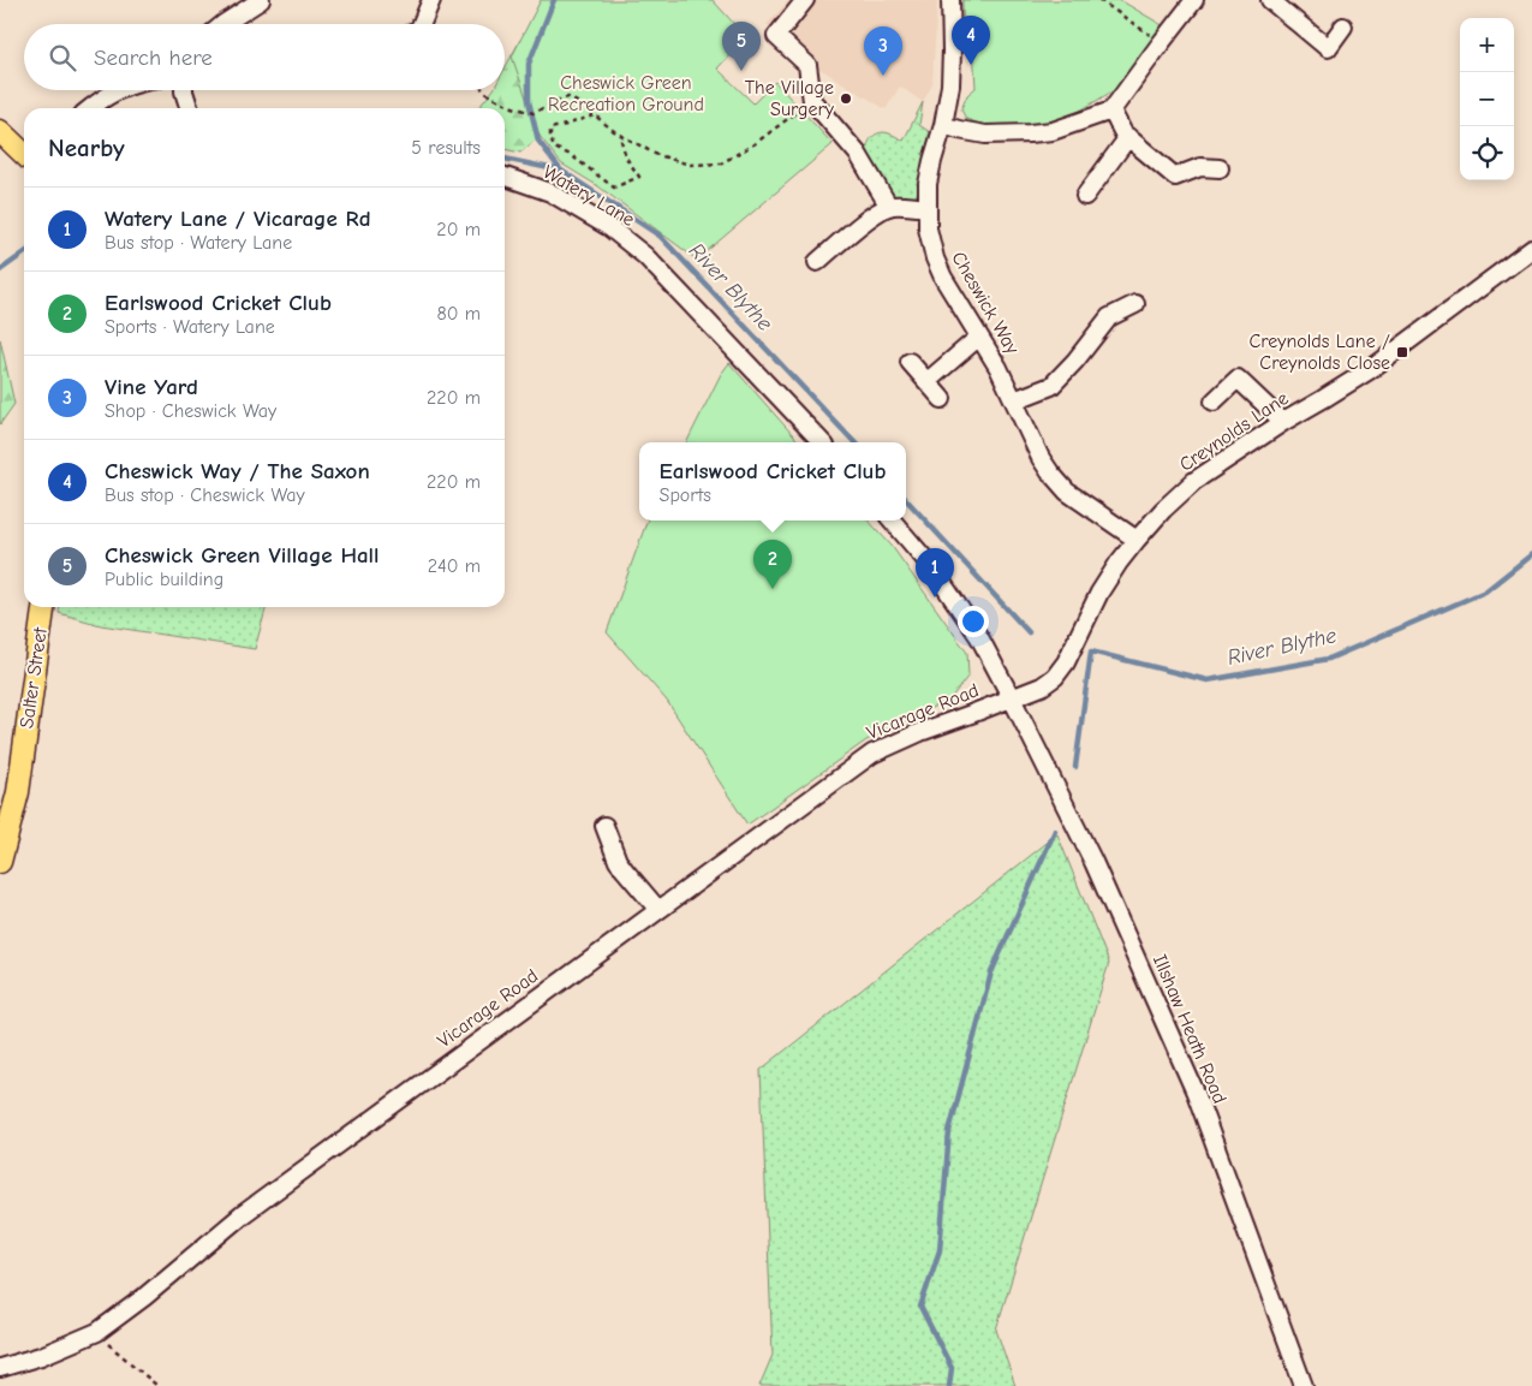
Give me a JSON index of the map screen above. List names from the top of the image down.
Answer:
{
  "streets": {
    "main road": ["Salter Street"],
    "street": [
      "Watery Lane",
      "Cheswick Way",
      "Creynolds Lane",
      "Vicarage Road",
      "Illshaw Heath Road"
    ]
  },
  "crossings": [
    ["Cheswick Way", "Creynolds Lane"],
    ["Creynolds Lane", "Vicarage Road"],
    ["Creynolds Lane", "Illshaw Heath Road"],
    ["Vicarage Road", "Illshaw Heath Road"]
  ],
  "water": ["River Blythe"],
  "parks": ["Cheswick Green Recreation Ground"],
  "places": {
    "other": ["The Village Surgery"],
    "transit": ["Creynolds Lane / Creynolds Close"]
  },
  "page": {
    "pins": [
      "4",
      "5",
      "3",
      "2",
      "1"
    ],
    "map_buttons": ["+", "−"],
    "search": "Search here",
    "heading": ["Nearby", "5 results"],
    "list": [
      {
        "mark": "1",
        "name": "Watery Lane / Vicarage Rd",
        "note": "Bus stop · Watery Lane",
        "value": "20 m"
      },
      {
        "mark": "2",
        "name": "Earlswood Cricket Club",
        "note": "Sports · Watery Lane",
        "value": "80 m"
      },
      {
        "mark": "3",
        "name": "Vine Yard",
        "note": "Shop · Cheswick Way",
        "value": "220 m"
      },
      {
        "mark": "4",
        "name": "Cheswick Way / The Saxon",
        "note": "Bus stop · Cheswick Way",
        "value": "220 m"
      },
      {
        "mark": "5",
        "name": "Cheswick Green Village Hall",
        "note": "Public building",
        "value": "240 m"
      }
    ],
    "popup": ["Earlswood Cricket Club", "Sports"]
  }
}
